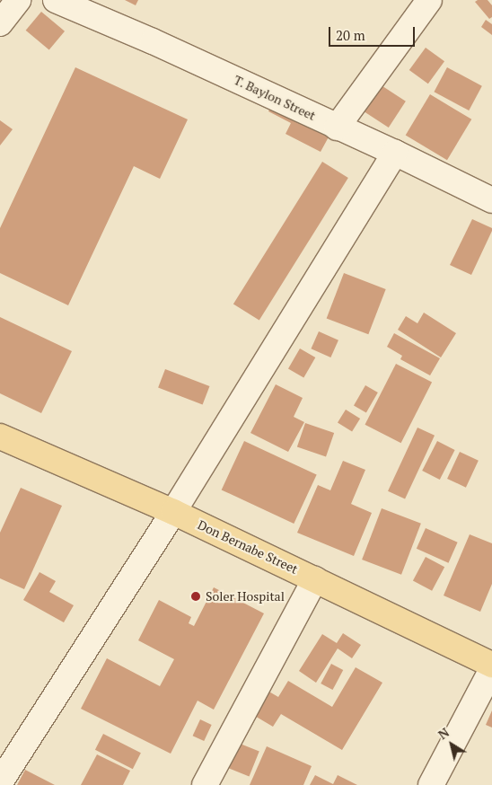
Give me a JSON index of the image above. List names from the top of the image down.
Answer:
{
  "streets": {
    "main road": ["Don Bernabe Street"],
    "street": ["T. Baylon Street"]
  },
  "places": ["Soler Hospital"],
  "scale_bar": "20 m",
  "north": "top left"
}
